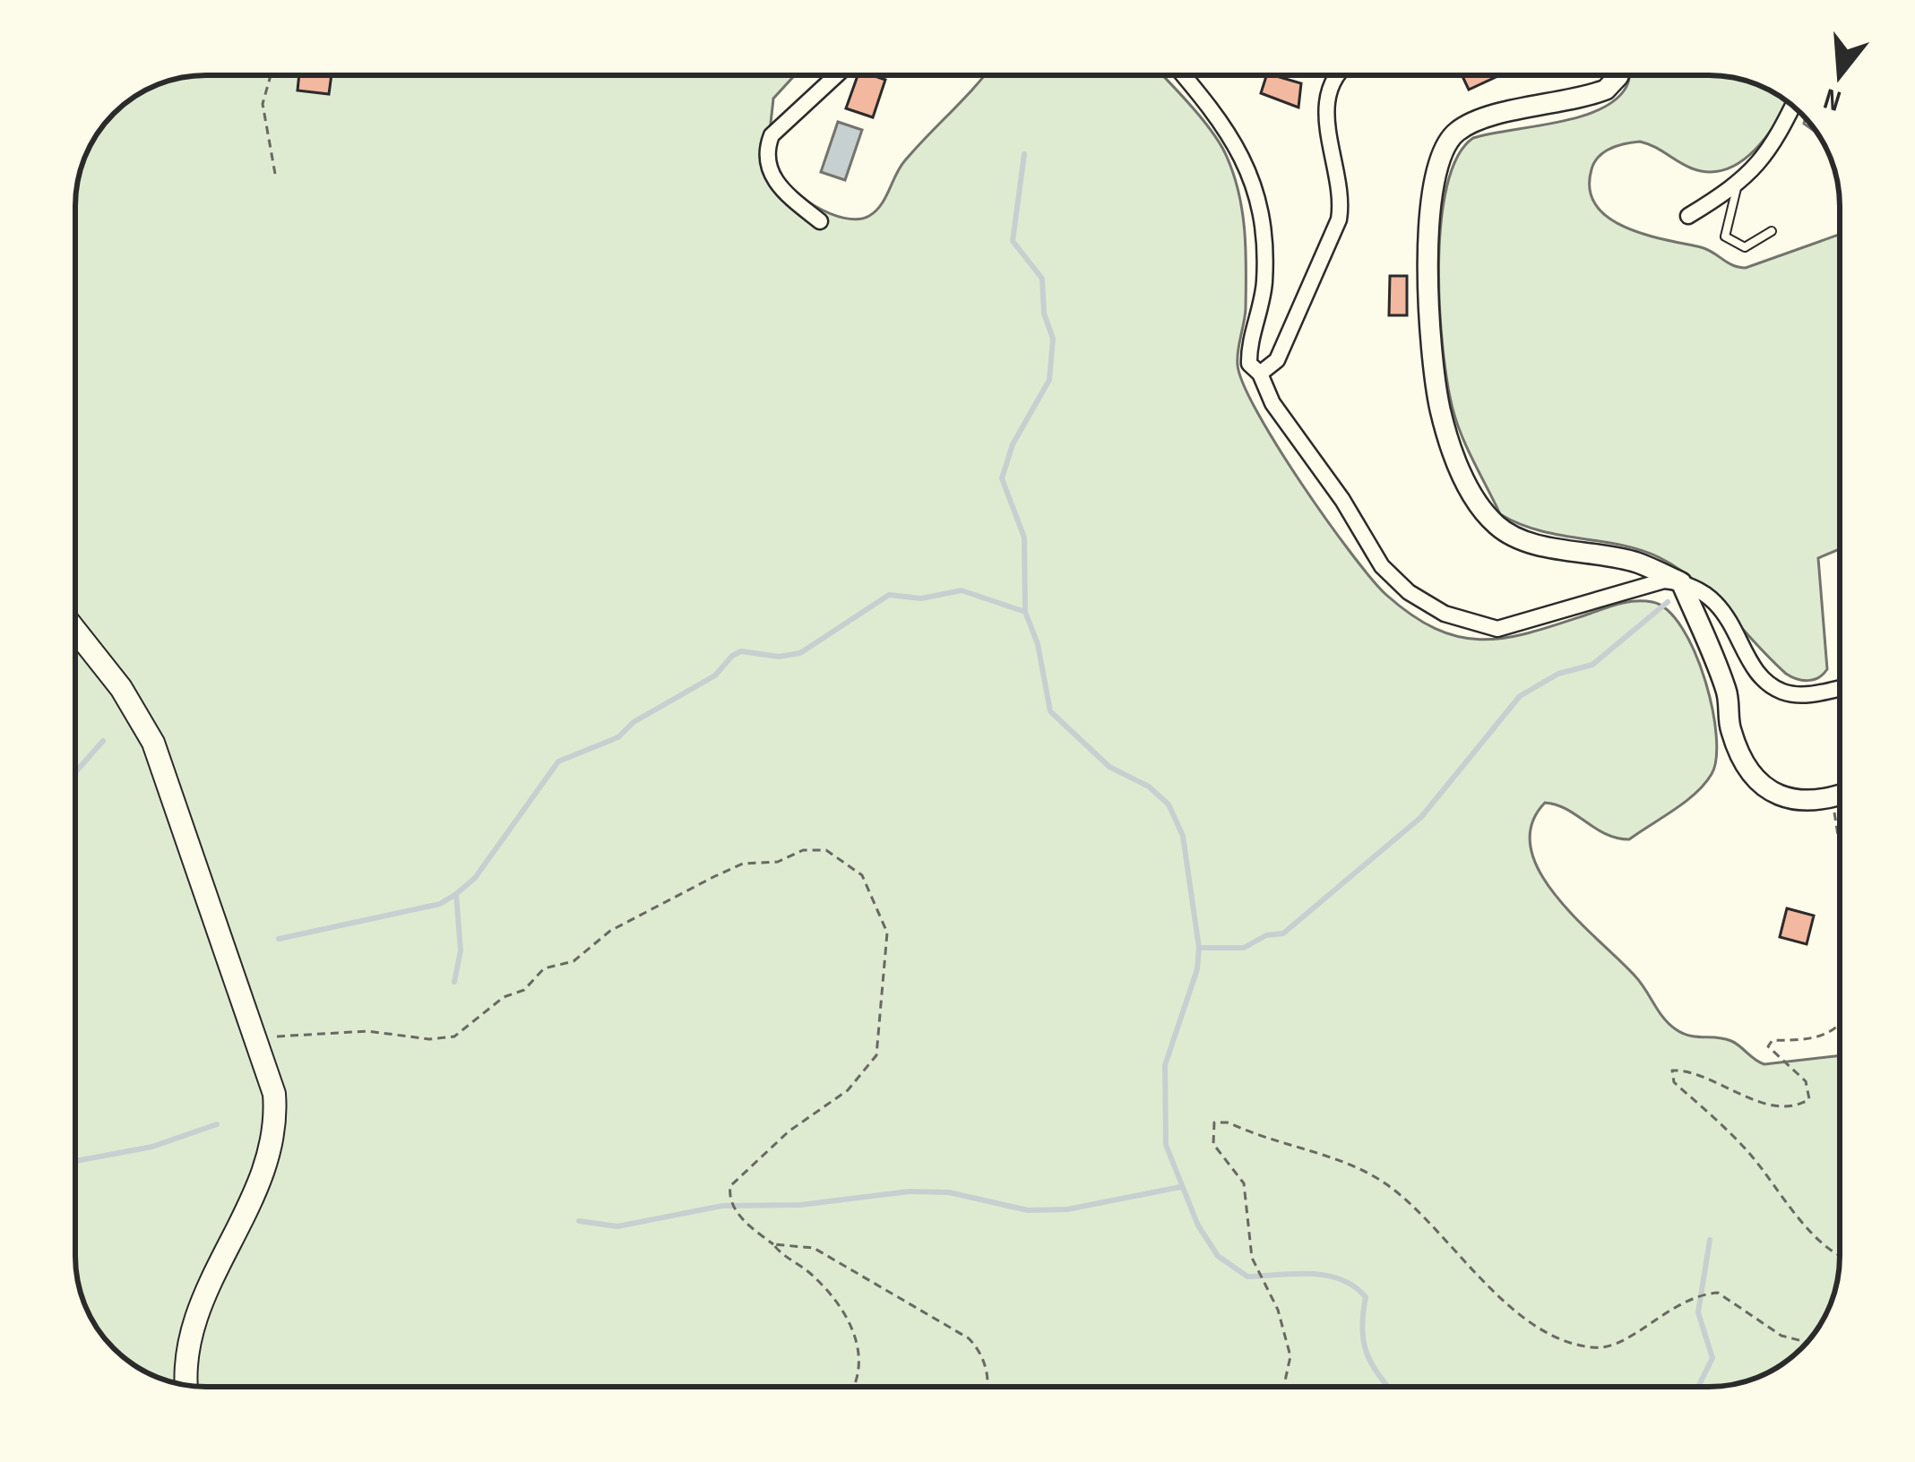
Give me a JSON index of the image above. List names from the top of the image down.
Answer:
{
  "north": "bottom"
}
